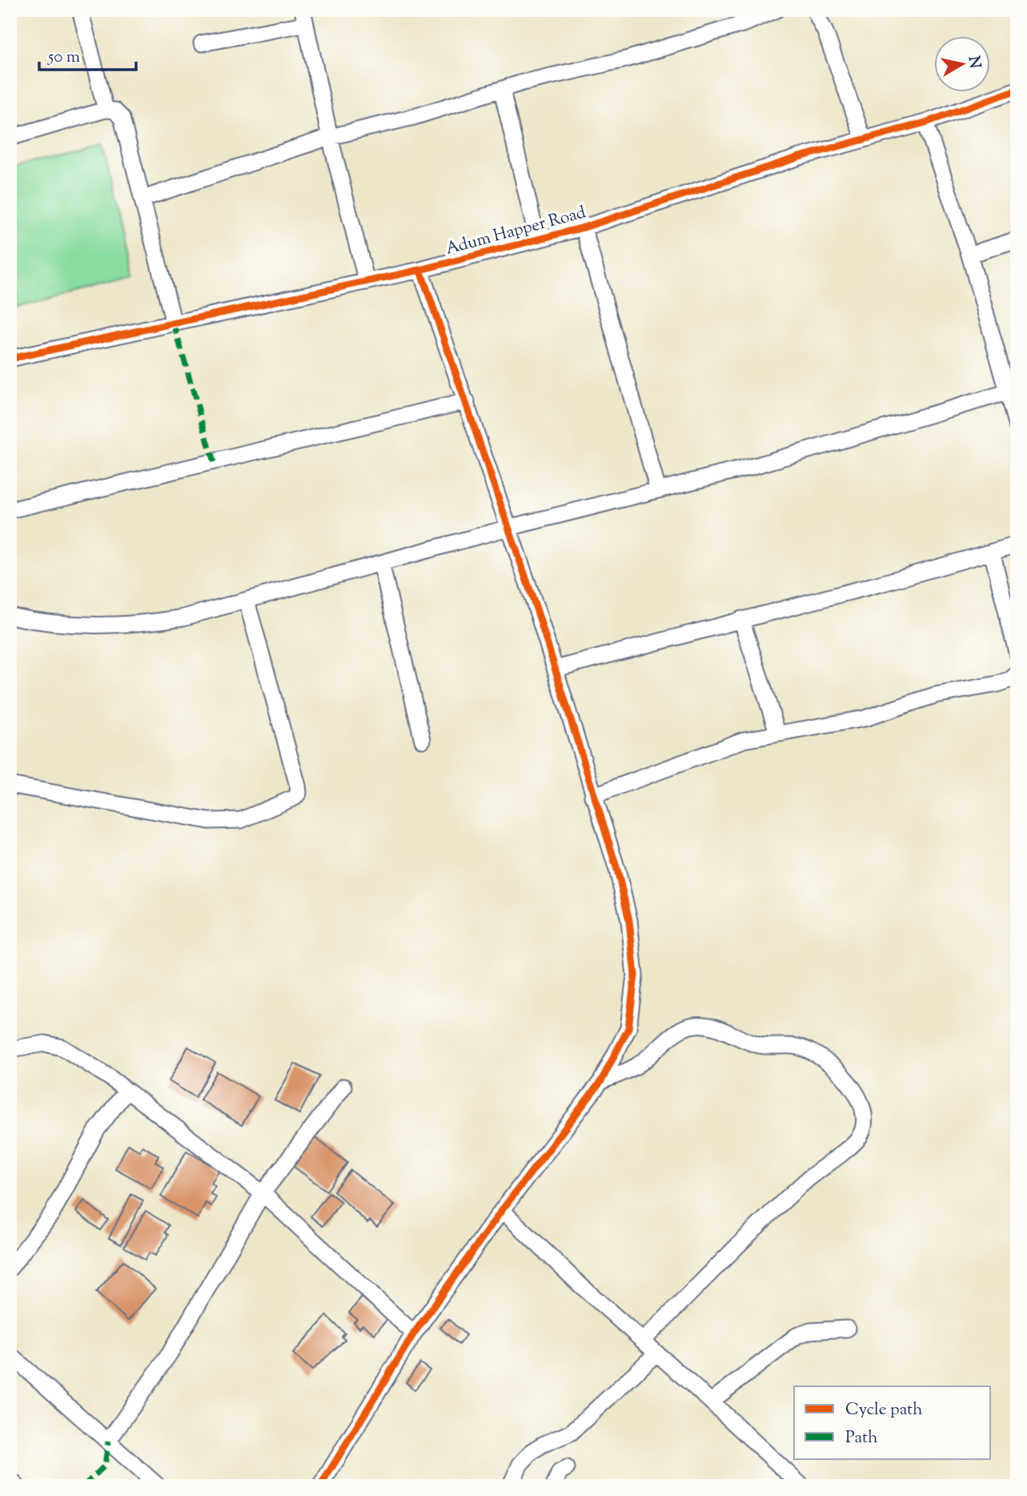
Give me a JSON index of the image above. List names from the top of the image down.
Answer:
{
  "streets": {
    "street": ["Adum Happer Road"]
  },
  "legend": ["Cycle path", "Path"],
  "scale_bar": "50 m",
  "north": "right"
}
